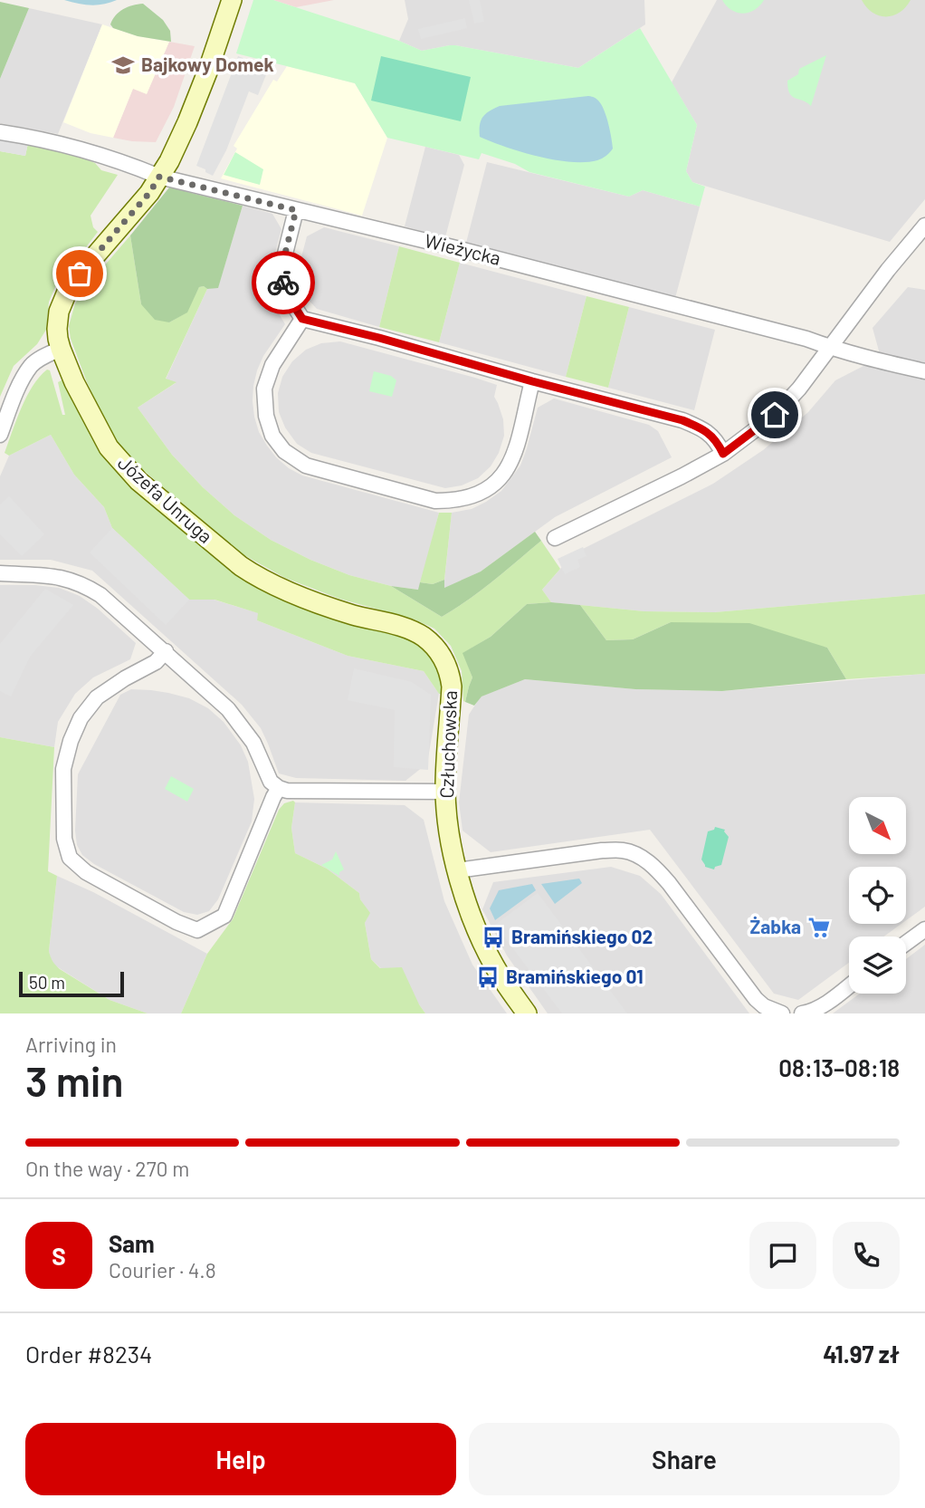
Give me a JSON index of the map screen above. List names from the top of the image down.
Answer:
{
  "streets": {
    "street": ["Wieżycka", "Józefa Unruga", "Człuchowska"]
  },
  "crossings": [
    ["Wieżycka", "Józefa Unruga"],
    ["Józefa Unruga", "Człuchowska"]
  ],
  "places": {
    "school or university": ["Bajkowy Domek"],
    "supermarket": ["Żabka"],
    "bus stop": ["Bramińskiego 02", "Bramińskiego 01"]
  },
  "scale_bar": "50 m",
  "north": "bottom right",
  "page": {
    "scale": "50 m",
    "heading": ["3 min", "Arriving in", "08:13–08:18"],
    "panel": [
      "Sam",
      "Courier · 4.8",
      "Order #8234",
      "41.97 zł"
    ],
    "bar": "On the way · 270 m",
    "round": "S",
    "buttons": ["Help", "Share"]
  }
}
